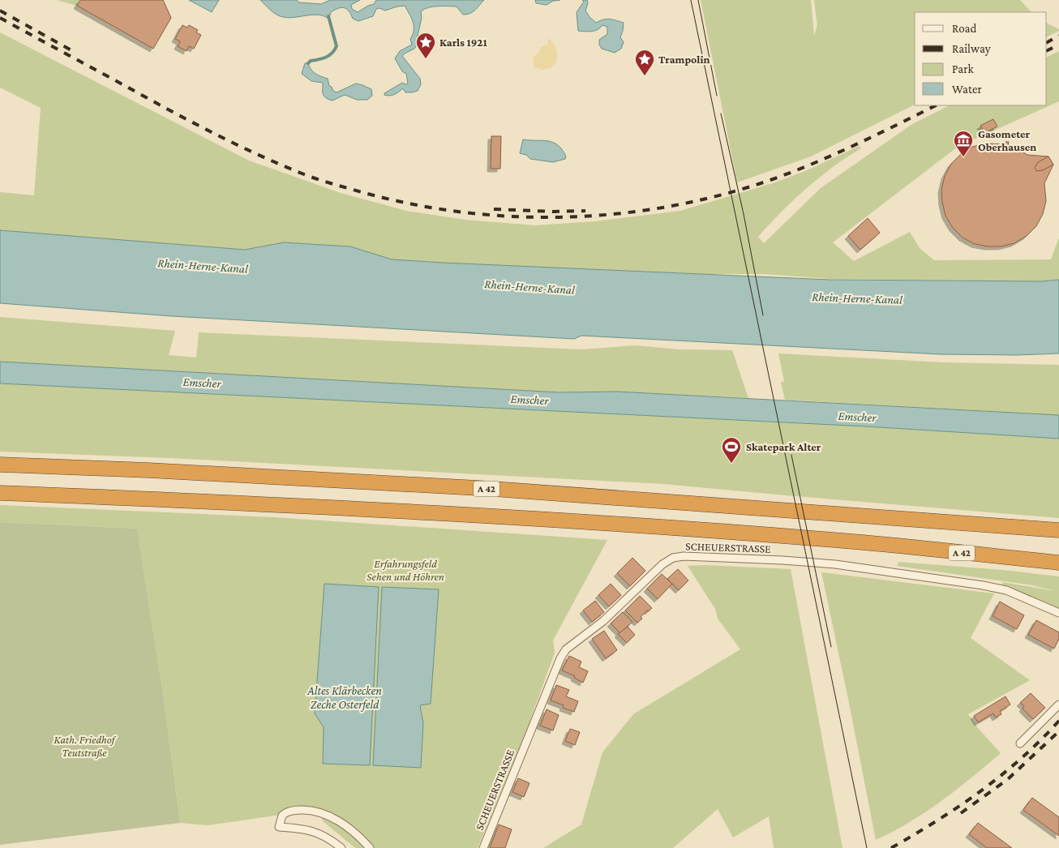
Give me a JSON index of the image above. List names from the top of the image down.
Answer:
{
  "streets": {
    "highway": ["A 42"],
    "street": ["SCHEUERSTRASSE"]
  },
  "water": ["Rhein-Herne-Kanal", "Emscher", "Altes Klärbecken Zeche Osterfeld"],
  "parks": ["Erfahrungsfeld Sehen und Höhren", "Kath. Friedhof Teutstraße"],
  "places": {
    "place": ["Karls 1921", "Trampolin"],
    "museum": ["Gasometer Oberhausen"],
    "sports": ["Skatepark Alter"]
  },
  "legend": [
    "Road",
    "Railway",
    "Park",
    "Water"
  ]
}
